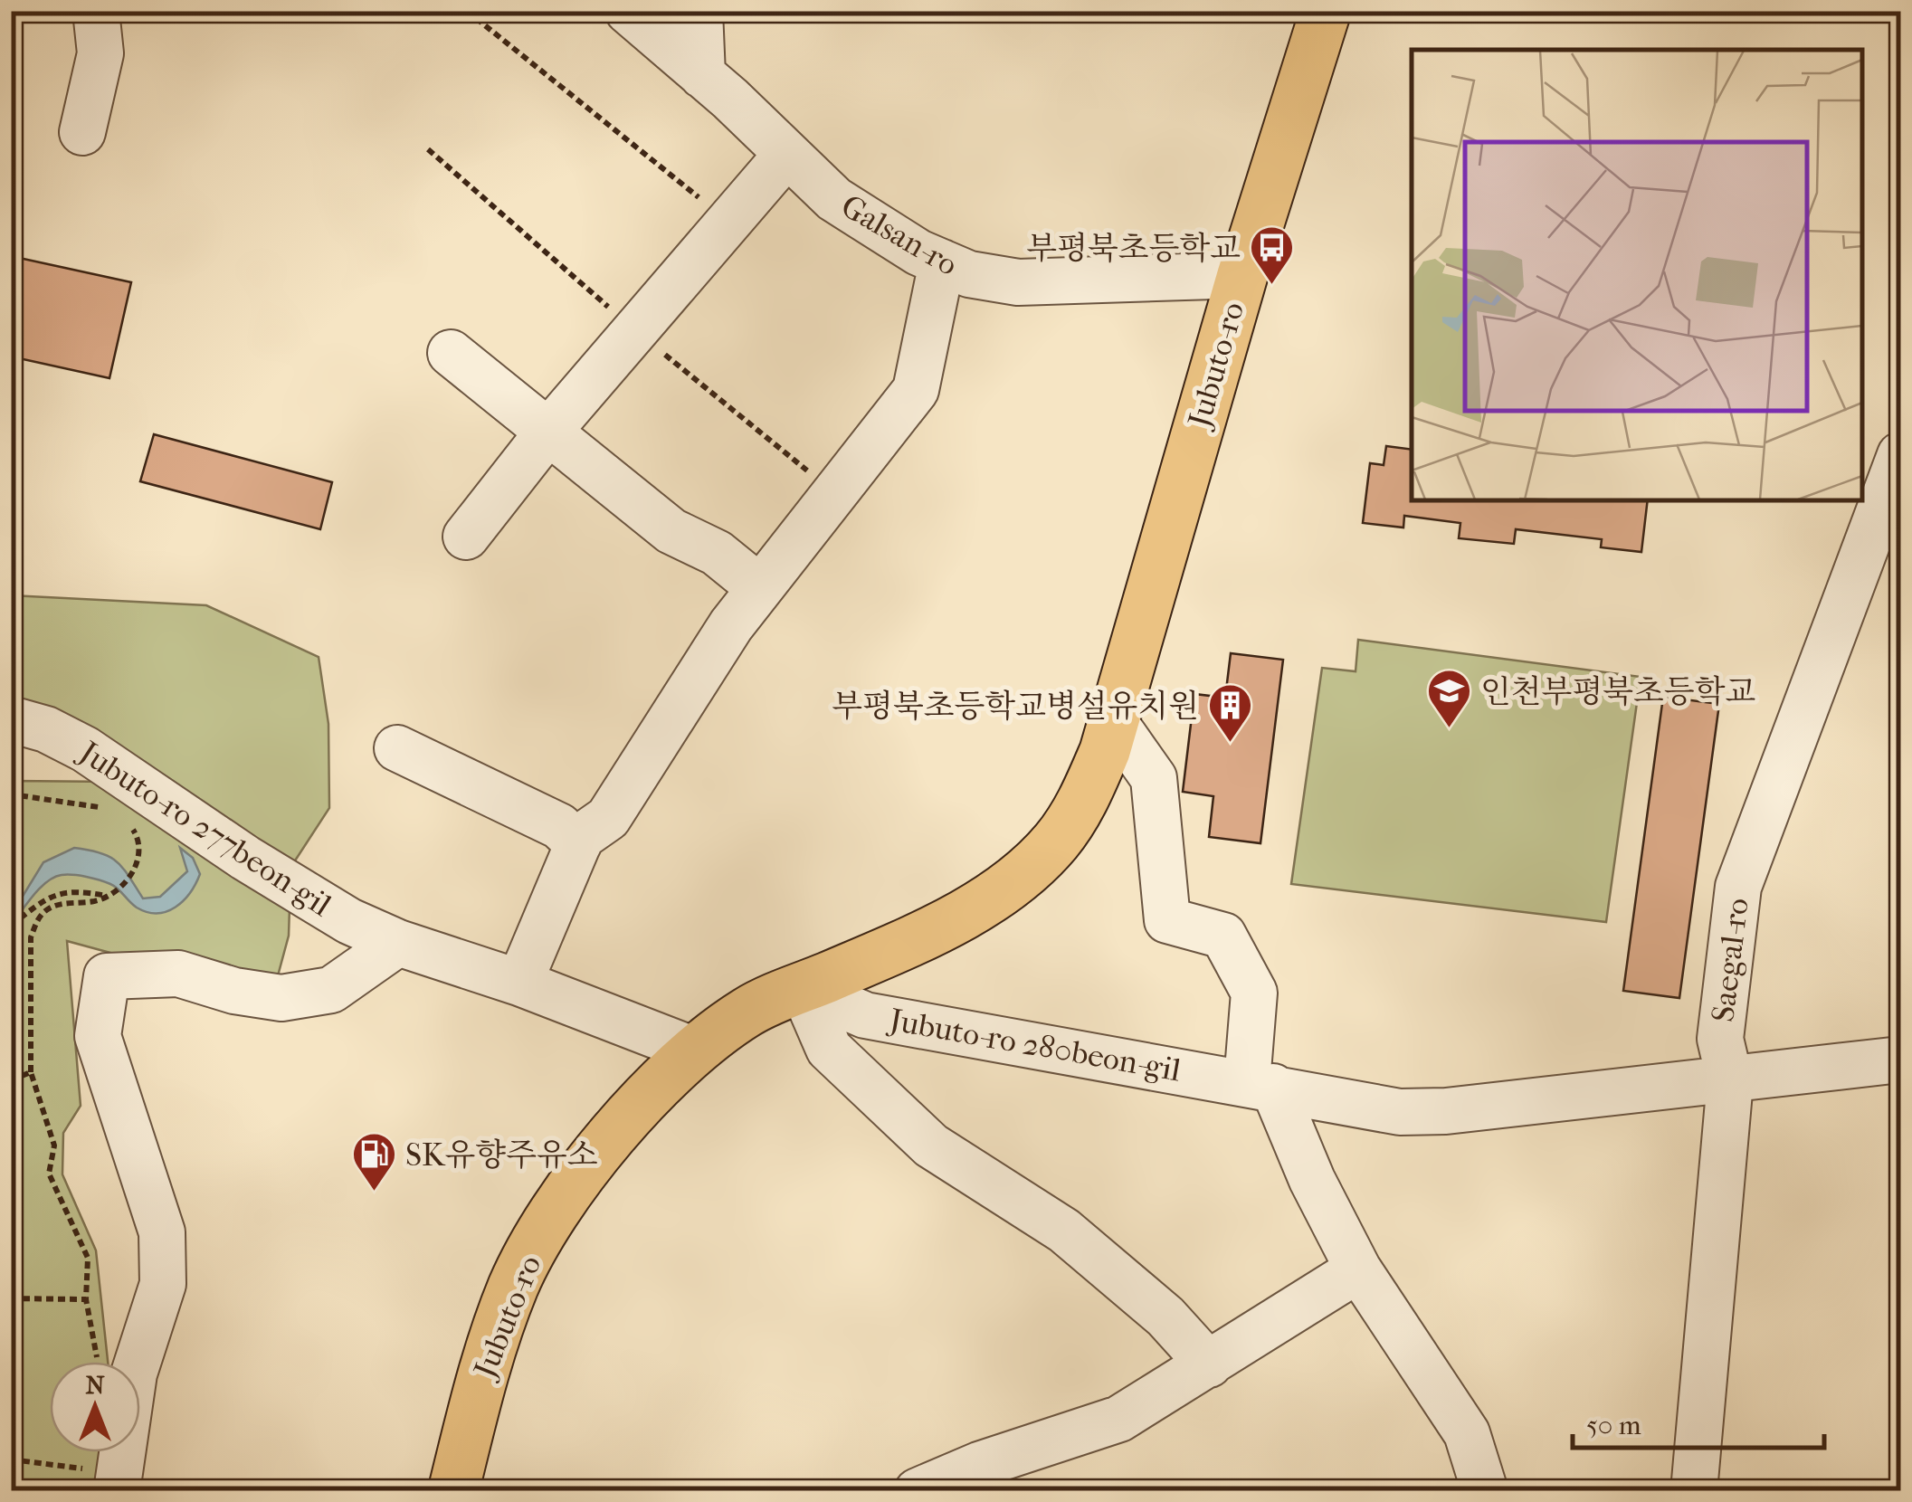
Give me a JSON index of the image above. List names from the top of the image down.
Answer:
{
  "streets": {
    "main road": ["Jubuto-ro"],
    "street": [
      "Galsan-ro",
      "Jubuto-ro 277beon-gil",
      "Saegal-ro",
      "Jubuto-ro 280beon-gil"
    ]
  },
  "crossings": [
    ["Galsan-ro", "Jubuto-ro"],
    ["Jubuto-ro", "Jubuto-ro 277beon-gil"],
    ["Jubuto-ro", "Jubuto-ro 280beon-gil"],
    ["Saegal-ro", "Jubuto-ro 280beon-gil"]
  ],
  "places": {
    "bus stop": ["부평북초등학교"],
    "school or university": ["인천부평북초등학교"],
    "building": ["부평북초등학교병설유치원"],
    "fuel station": ["SK유향주유소"]
  },
  "scale_bar": "50 m",
  "north": "top"
}
